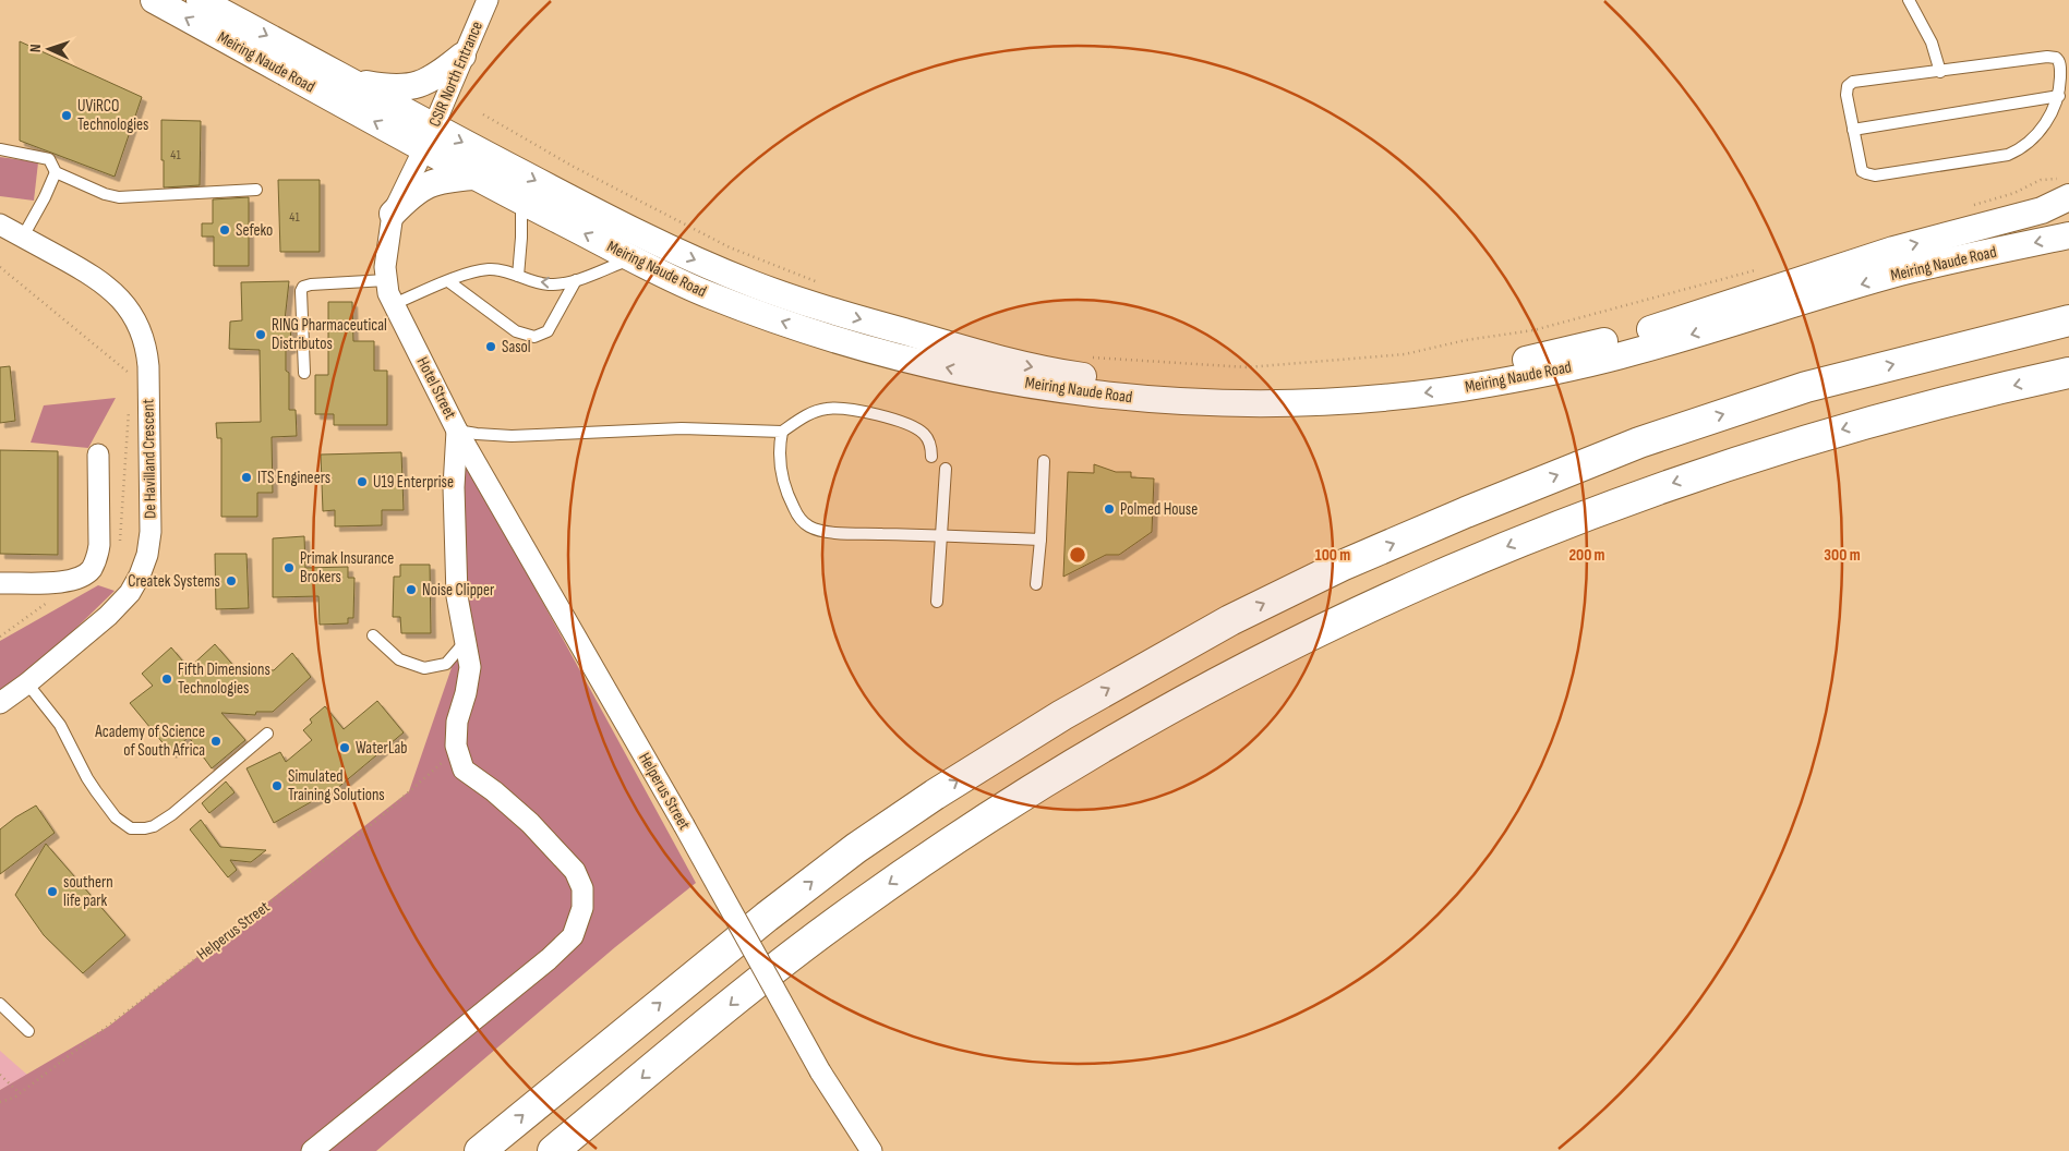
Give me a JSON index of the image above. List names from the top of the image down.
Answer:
{
  "streets": {
    "street": [
      "Meiring Naude Road",
      "CSIR North Entrance",
      "Hotel Street",
      "De Havilland Crescent",
      "Helperus Street"
    ]
  },
  "crossings": [
    ["Meiring Naude Road", "CSIR North Entrance"],
    ["Meiring Naude Road", "Hotel Street"],
    ["CSIR North Entrance", "Hotel Street"],
    ["Hotel Street", "Helperus Street"]
  ],
  "places": [
    "UViRCO Technologies",
    "Sefeko",
    "RING Pharmaceutical Distributos",
    "Sasol",
    "ITS Engineers",
    "U19 Enterprise",
    "Polmed House",
    "Primak Insurance Brokers",
    "Createk Systems",
    "Noise Clipper",
    "Fifth Dimensions Technologies",
    "Academy of Science of South Africa",
    "WaterLab",
    "Simulated Training Solutions",
    "southern life park"
  ],
  "house_numbers": ["41", "41"],
  "north": "left",
  "rings": ["100 m", "200 m", "300 m"]
}
